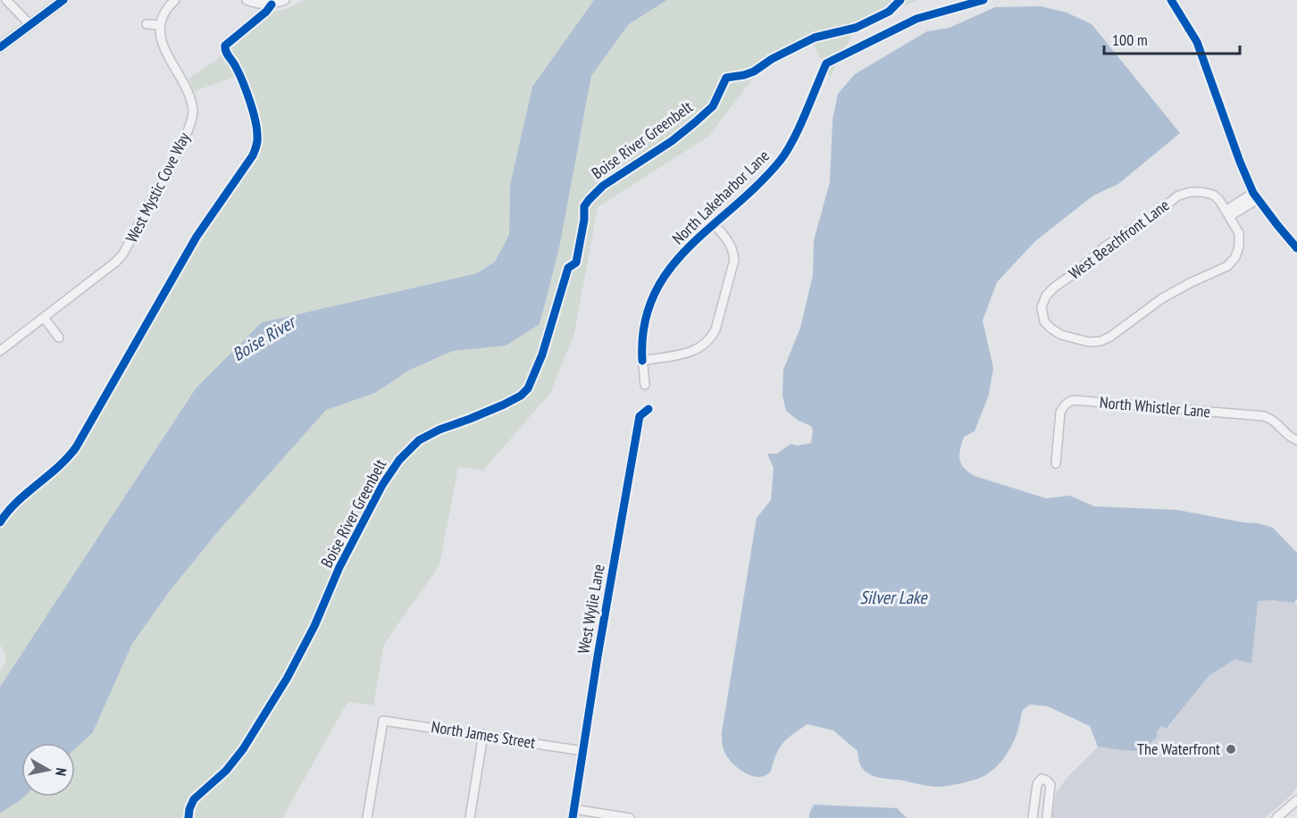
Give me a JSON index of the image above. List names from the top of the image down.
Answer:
{
  "streets": {
    "street": [
      "West Mystic Cove Way",
      "North Lakeharbor Lane",
      "West Beachfront Lane",
      "North Whistler Lane",
      "West Wylie Lane",
      "North James Street"
    ],
    "cycle path": ["Boise River Greenbelt"]
  },
  "crossings": [
    ["West Wylie Lane", "North James Street"]
  ],
  "water": ["Boise River", "Silver Lake"],
  "places": ["The Waterfront"],
  "scale_bar": "100 m",
  "north": "right"
}
